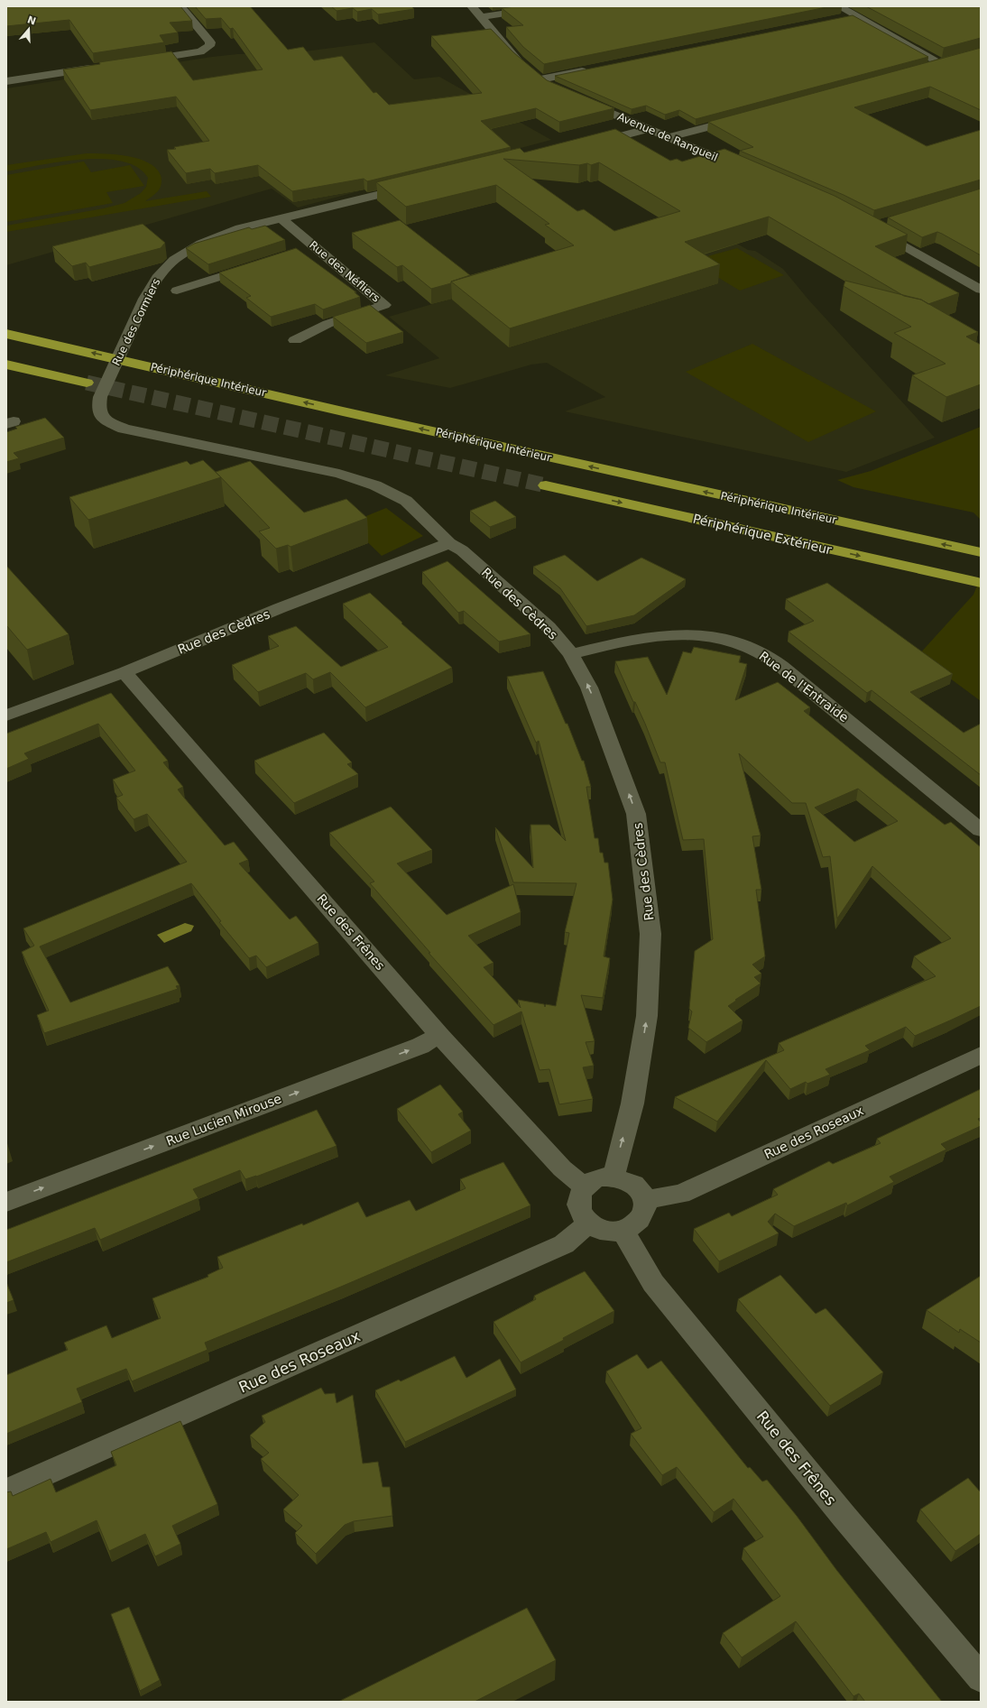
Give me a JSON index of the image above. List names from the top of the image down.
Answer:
{
  "streets": {
    "highway": ["Périphérique Intérieur", "Périphérique Extérieur"],
    "street": [
      "Avenue de Rangueil",
      "Rue des Néfliers",
      "Rue des Cormiers",
      "Rue des Cèdres",
      "Rue de l'Entraide",
      "Rue des Frênes",
      "Rue Lucien Mirouse",
      "Rue des Roseaux"
    ]
  },
  "crossings": [
    ["Rue des Néfliers", "Rue des Cormiers"],
    ["Rue des Cormiers", "Rue des Cèdres"],
    ["Rue des Cèdres", "Rue de l'Entraide"],
    ["Rue des Cèdres", "Rue des Frênes"],
    ["Rue des Cèdres", "Rue des Roseaux"],
    ["Rue des Frênes", "Rue Lucien Mirouse"],
    ["Rue des Frênes", "Rue des Roseaux"]
  ],
  "one_way": ["Périphérique Extérieur", "Rue des Cèdres", "Rue Lucien Mirouse"],
  "north": "top"
}
